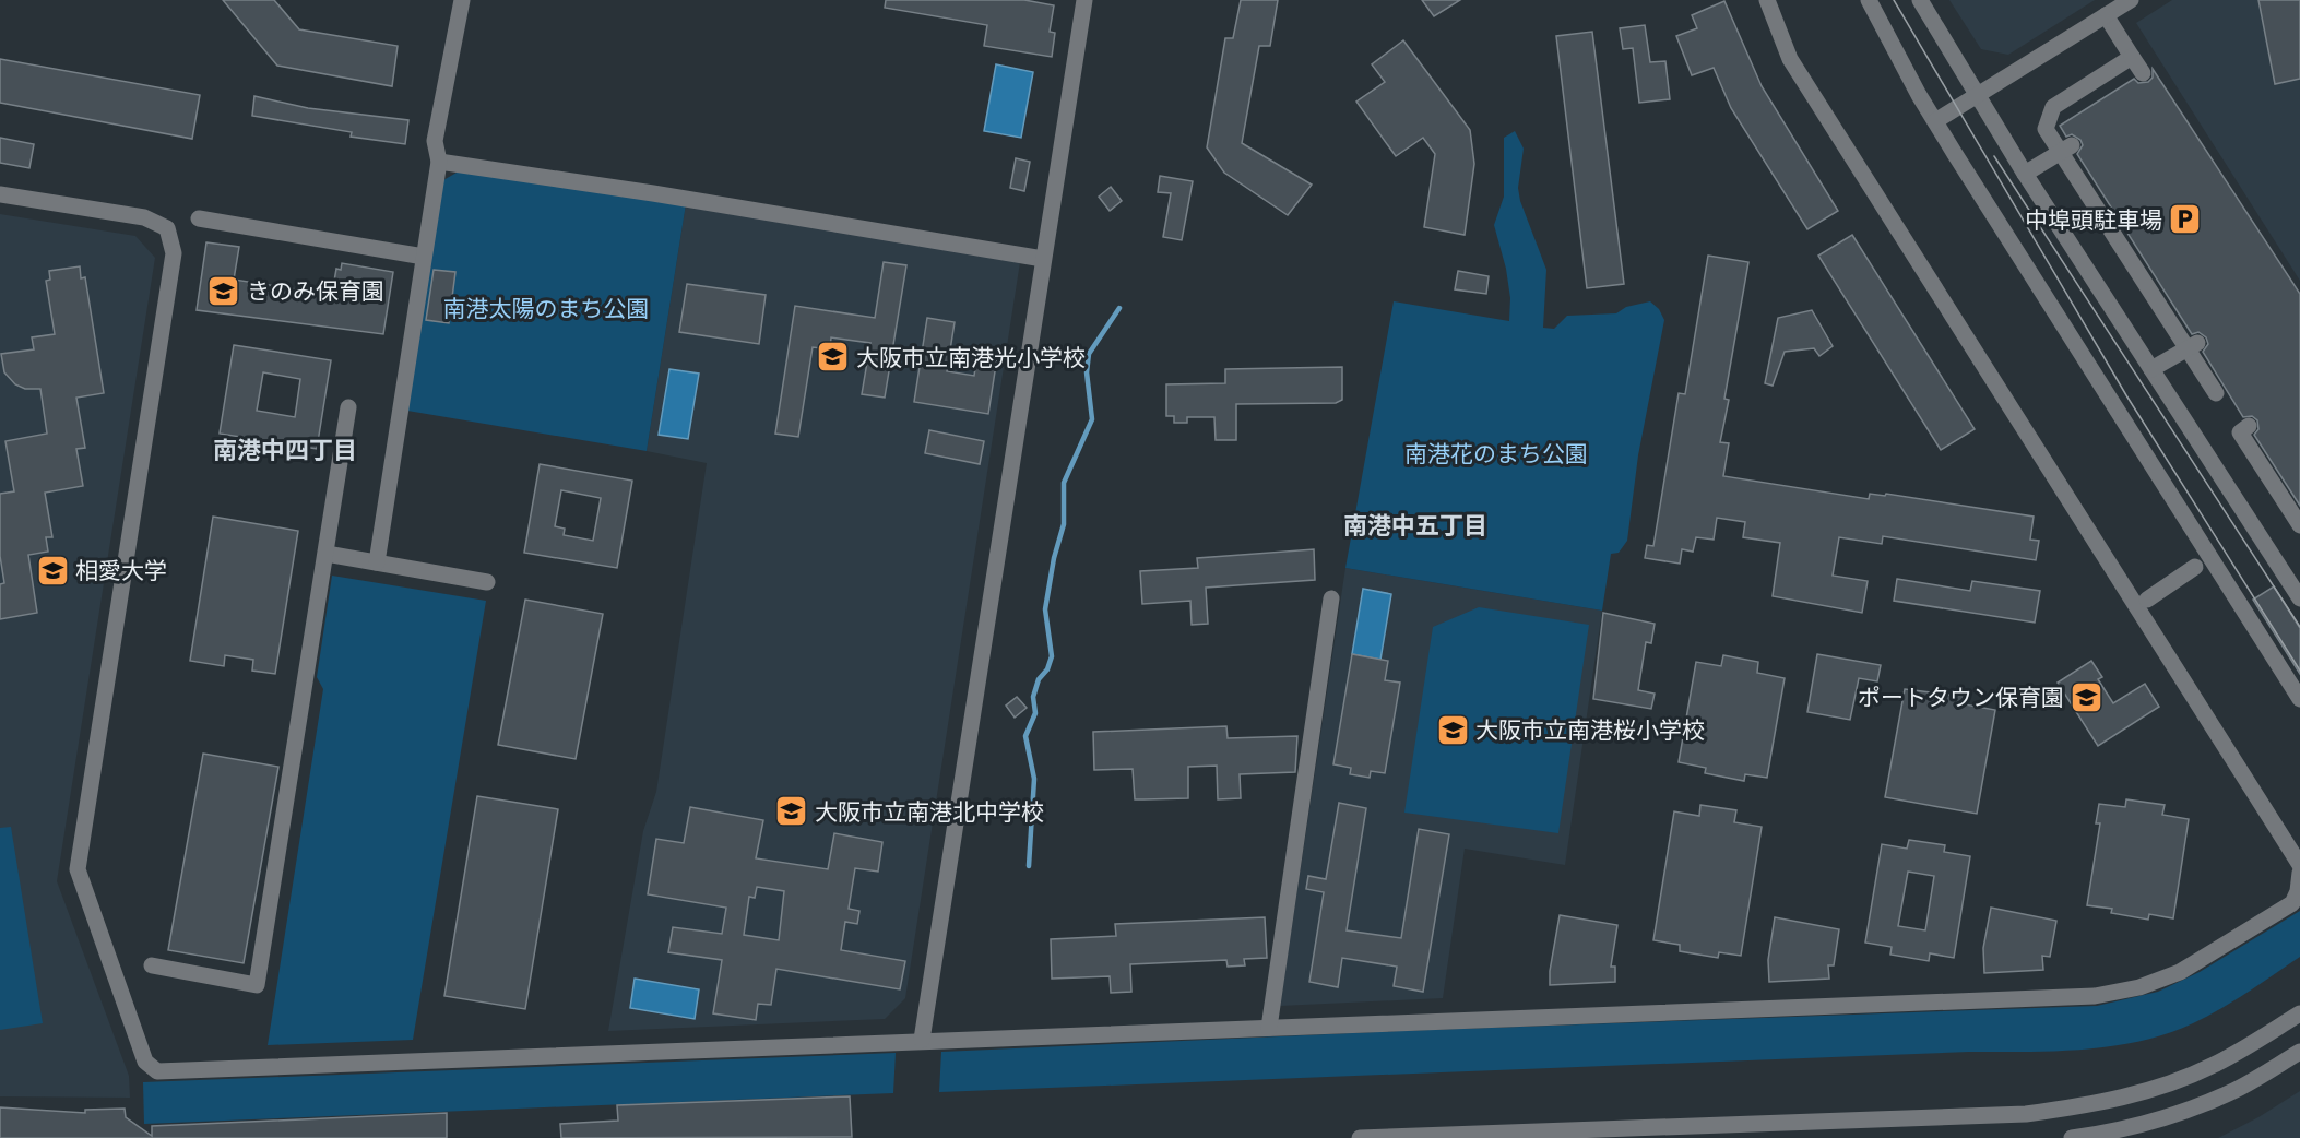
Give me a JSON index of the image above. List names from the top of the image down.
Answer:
{
  "districts": ["南港中四丁目", "南港中五丁目"],
  "parks": ["南港太陽のまち公園", "南港花のまち公園"],
  "places": {
    "parking": ["中埠頭駐車場"],
    "school or university": [
      "きのみ保育園",
      "大阪市立南港光小学校",
      "相愛大学",
      "ポートタウン保育園",
      "大阪市立南港桜小学校",
      "大阪市立南港北中学校"
    ]
  }
}
